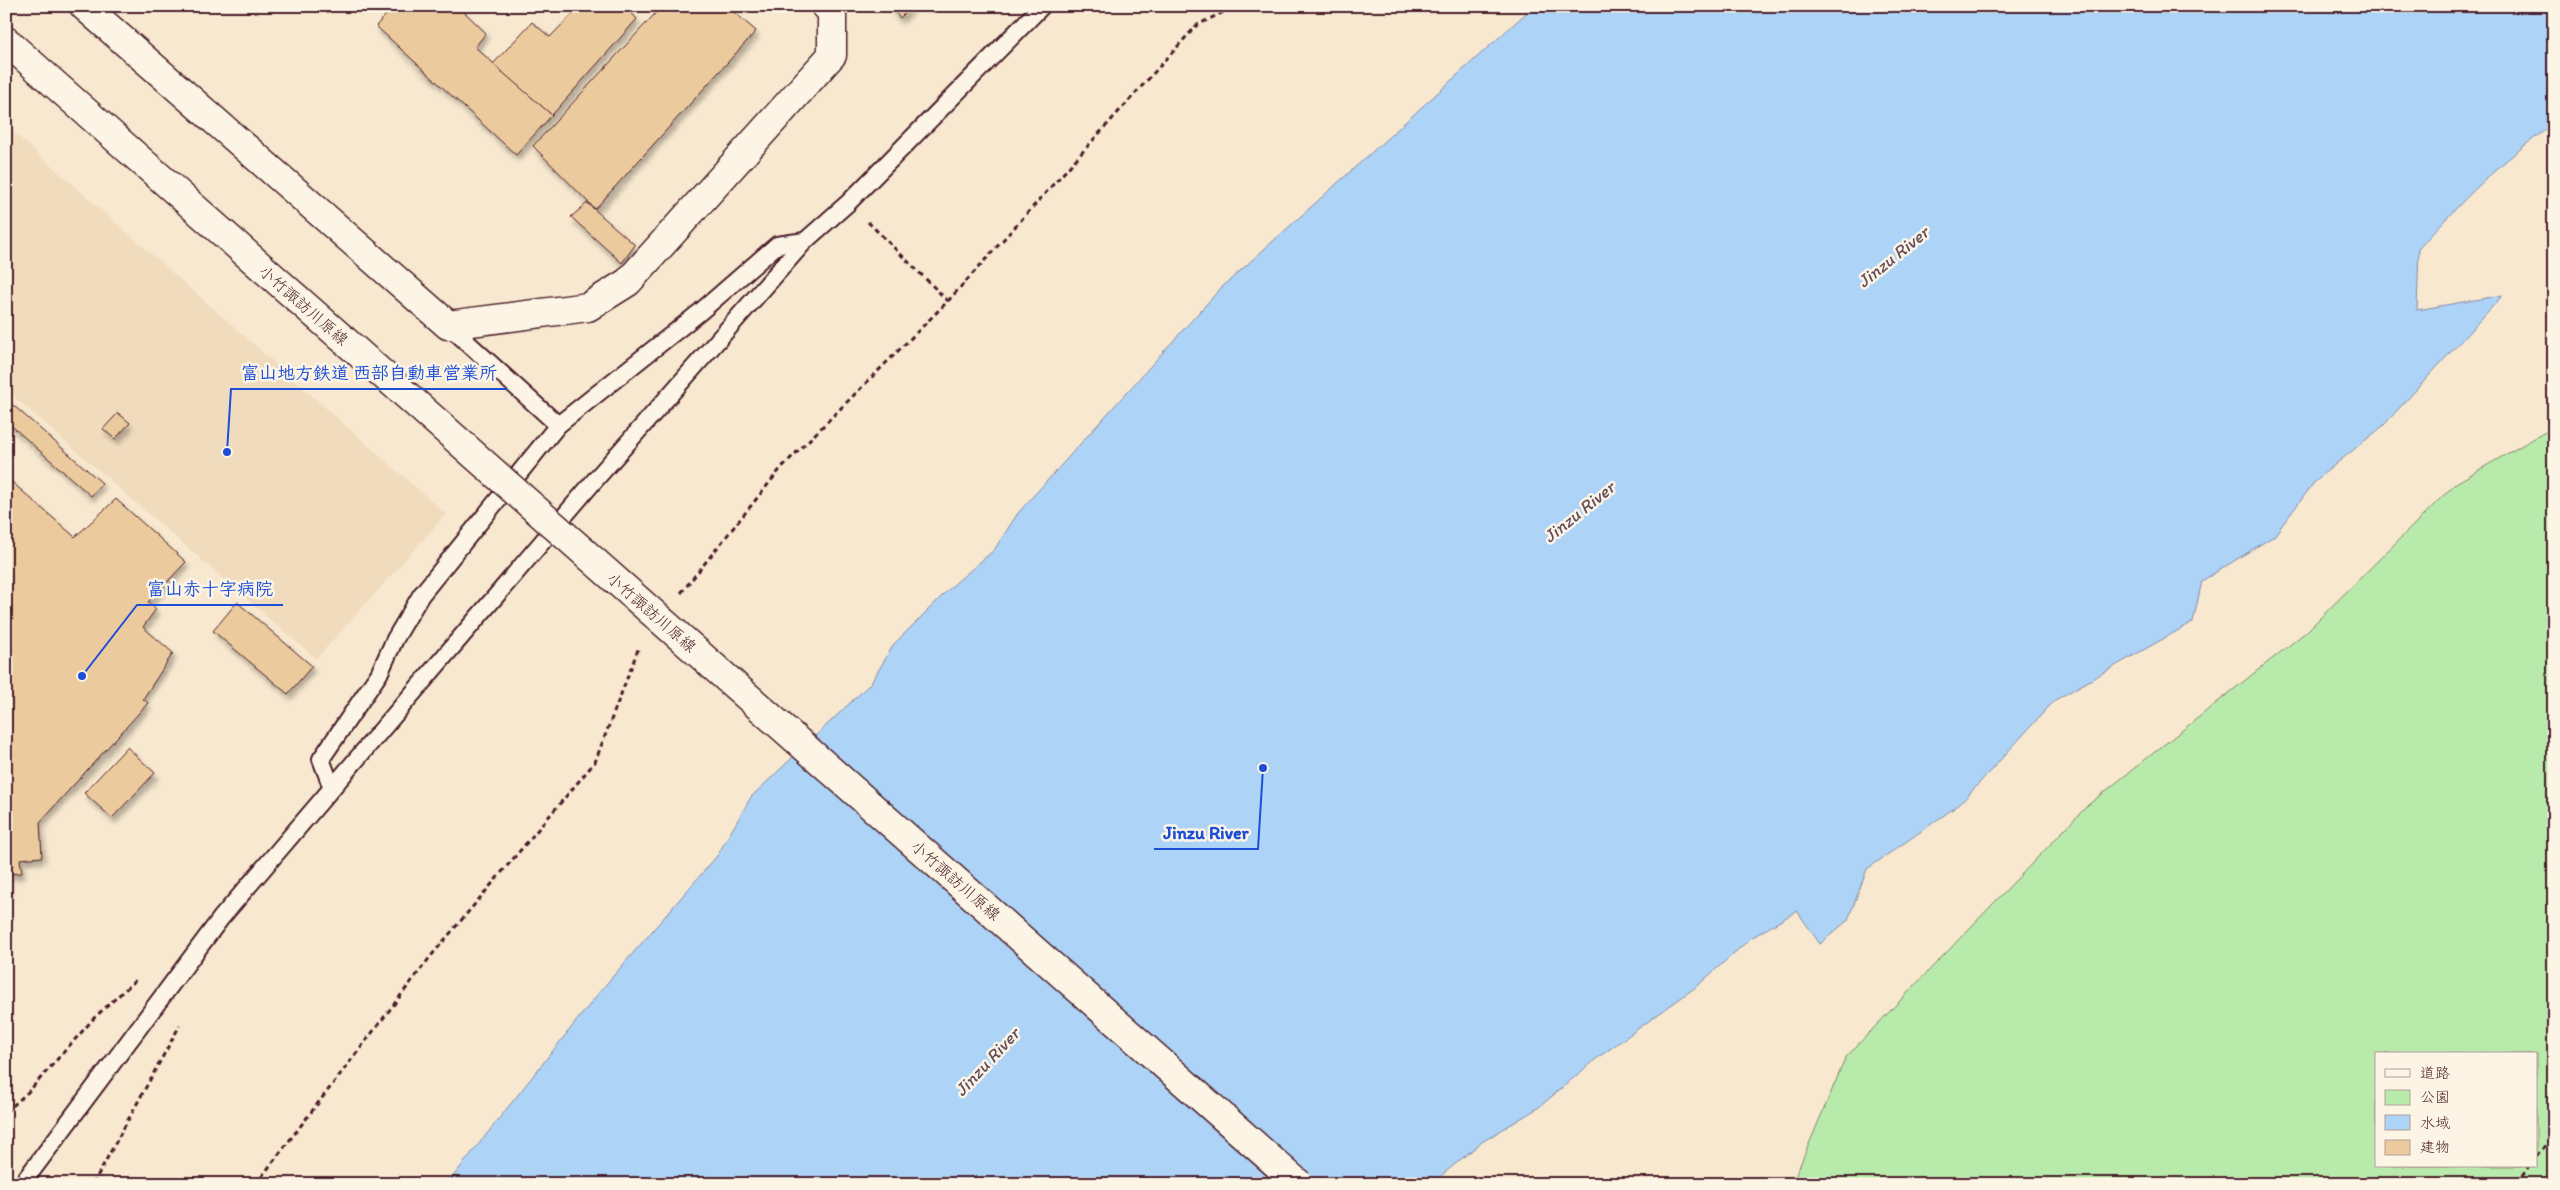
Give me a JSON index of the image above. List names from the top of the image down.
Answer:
{
  "streets": {
    "main road": ["小竹諏訪川原線"]
  },
  "water": ["Jinzu River"],
  "places": ["富山地方鉄道 西部自動車営業所", "富山赤十字病院", "Jinzu River"],
  "legend": [
    "道路",
    "公園",
    "水域",
    "建物"
  ]
}
